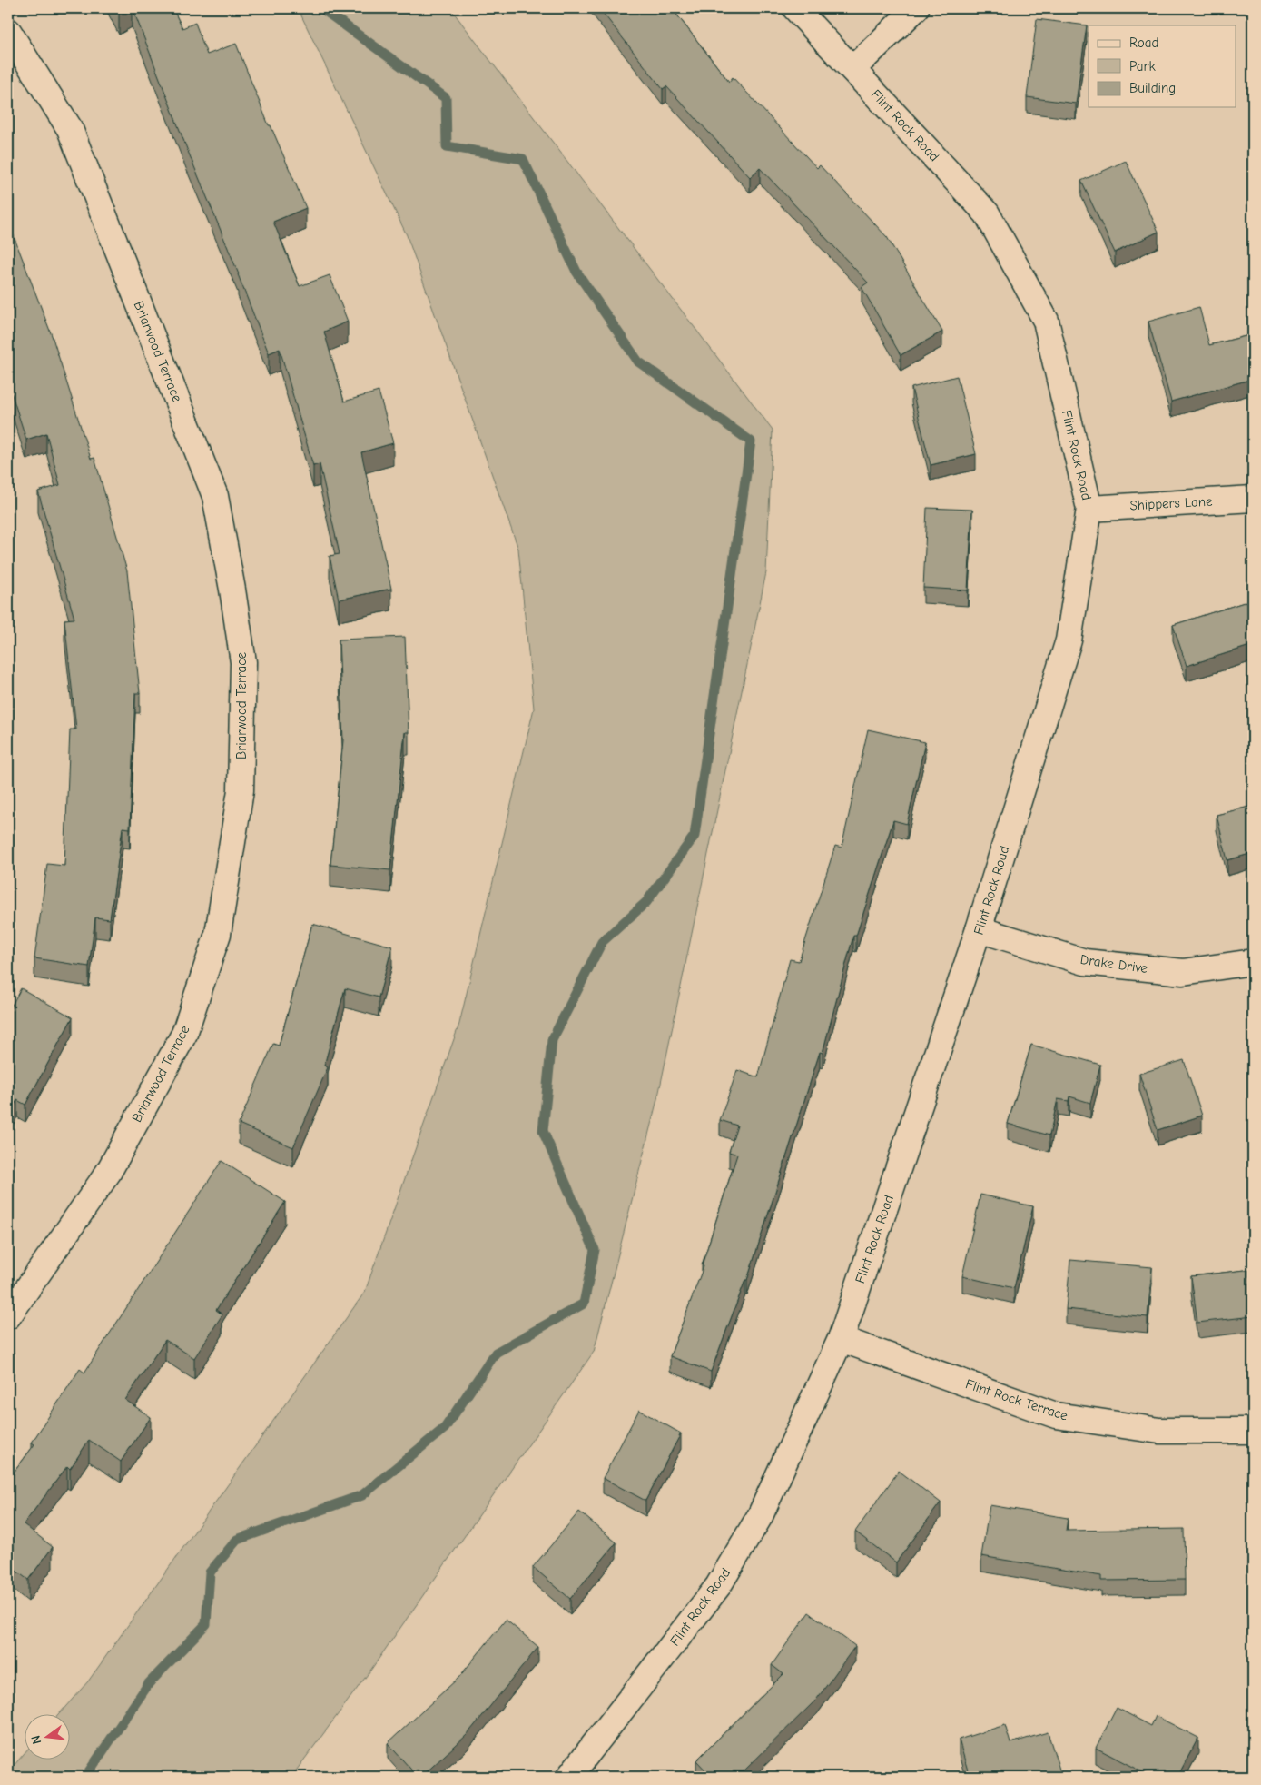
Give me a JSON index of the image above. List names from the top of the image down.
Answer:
{
  "streets": {
    "street": [
      "Flint Rock Road",
      "Briarwood Terrace",
      "Shippers Lane",
      "Drake Drive",
      "Flint Rock Terrace"
    ]
  },
  "crossings": [
    ["Flint Rock Road", "Shippers Lane"],
    ["Flint Rock Road", "Drake Drive"],
    ["Flint Rock Road", "Flint Rock Terrace"]
  ],
  "legend": ["Road", "Park", "Building"],
  "north": "left"
}
